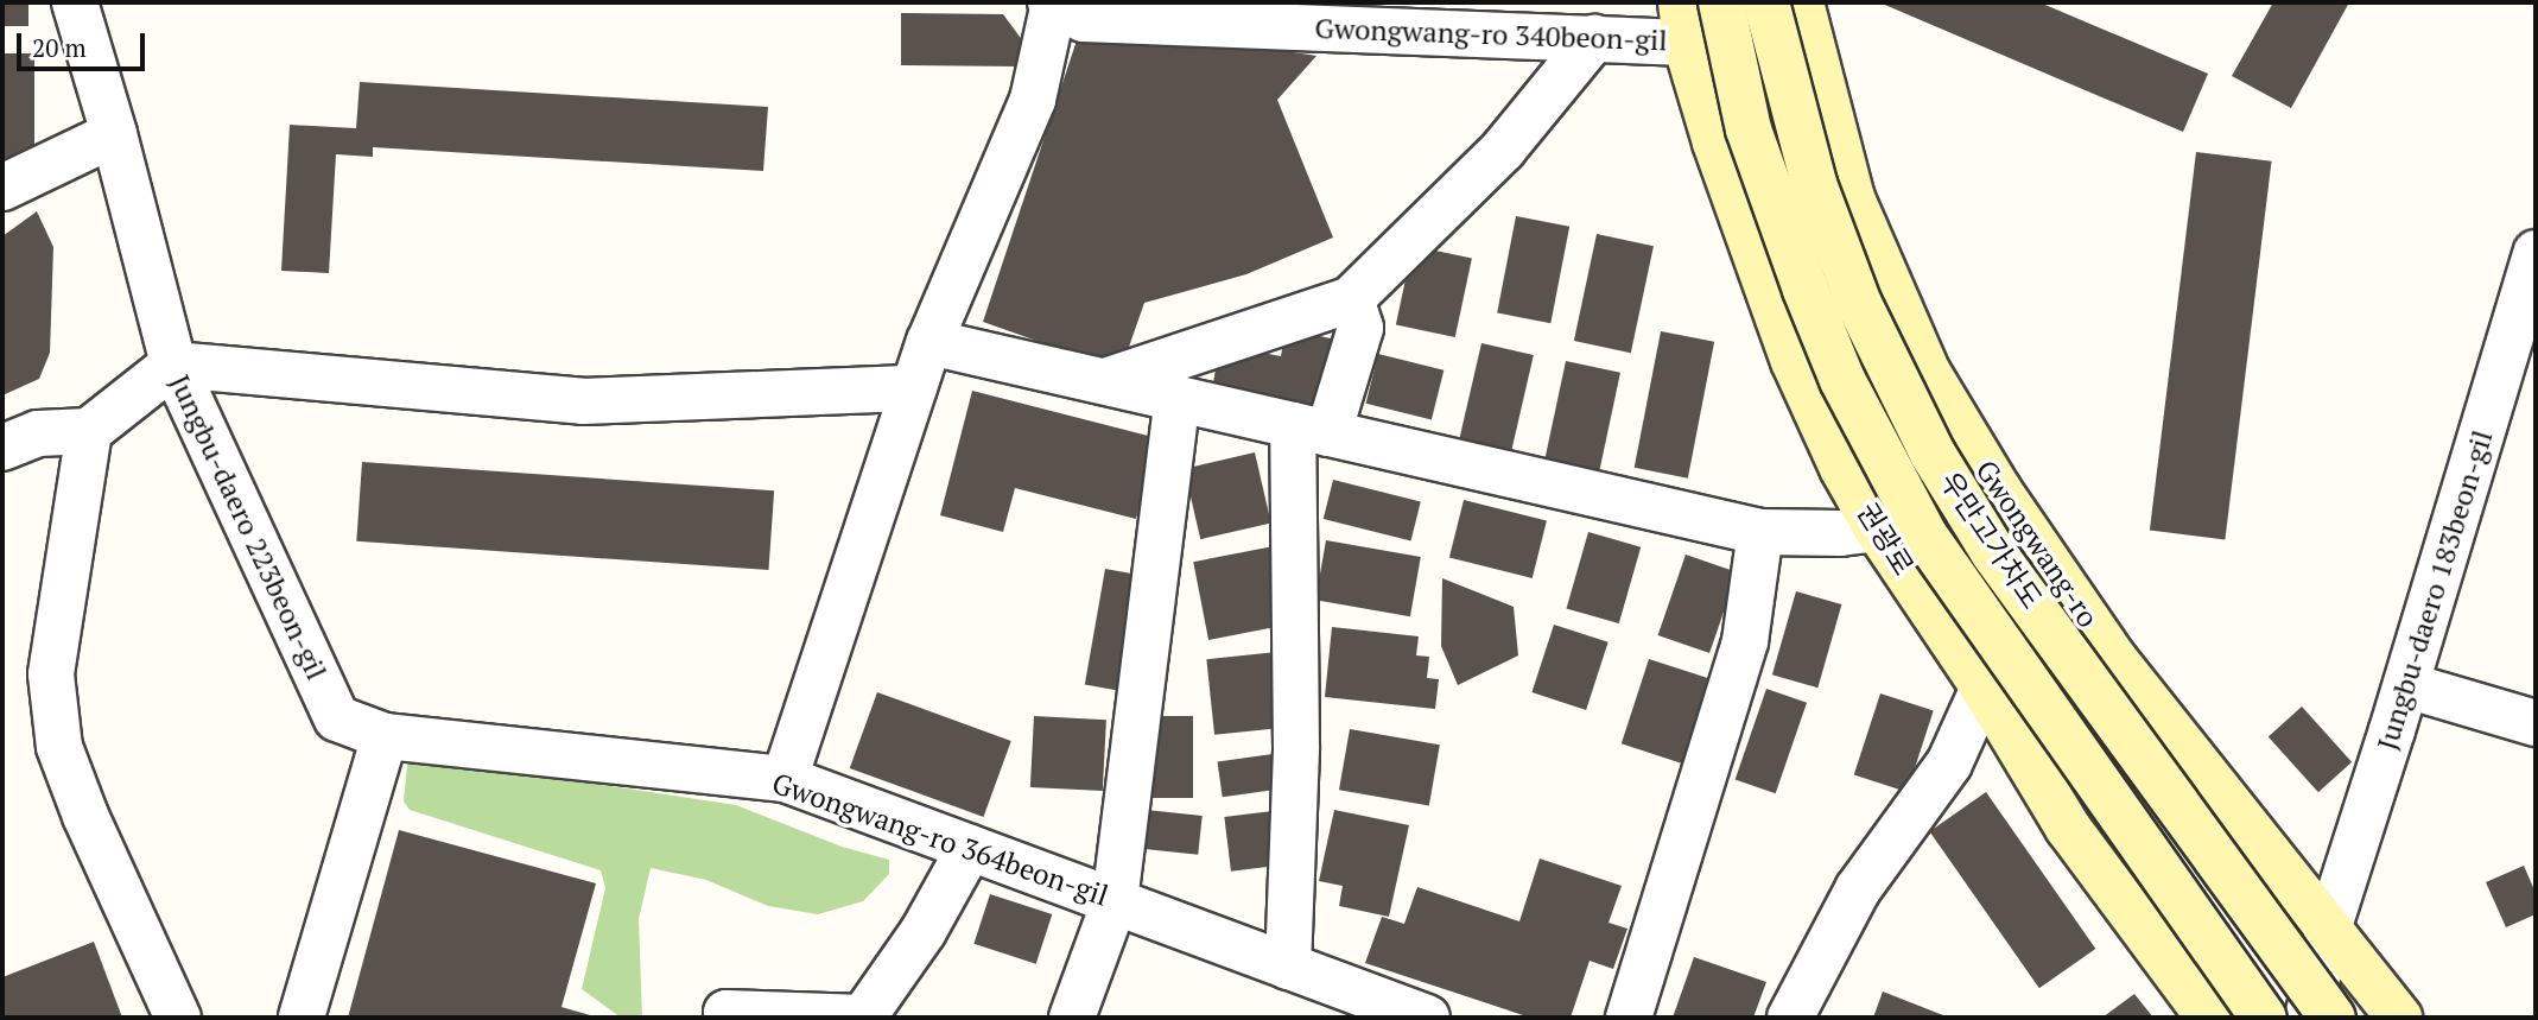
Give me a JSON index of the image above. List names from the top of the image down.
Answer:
{
  "streets": {
    "street": [
      "Gwongwang-ro 340beon-gil",
      "Jungbu-daero 223beon-gil",
      "권광로",
      "우만고가차도",
      "Gwongwang-ro",
      "Jungbu-daero 183beon-gil",
      "Gwongwang-ro 364beon-gil"
    ]
  },
  "crossings": [
    ["Gwongwang-ro 340beon-gil", "권광로"],
    ["Jungbu-daero 223beon-gil", "Gwongwang-ro 364beon-gil"],
    ["Gwongwang-ro", "Jungbu-daero 183beon-gil"]
  ],
  "scale_bar": "20 m"
}
